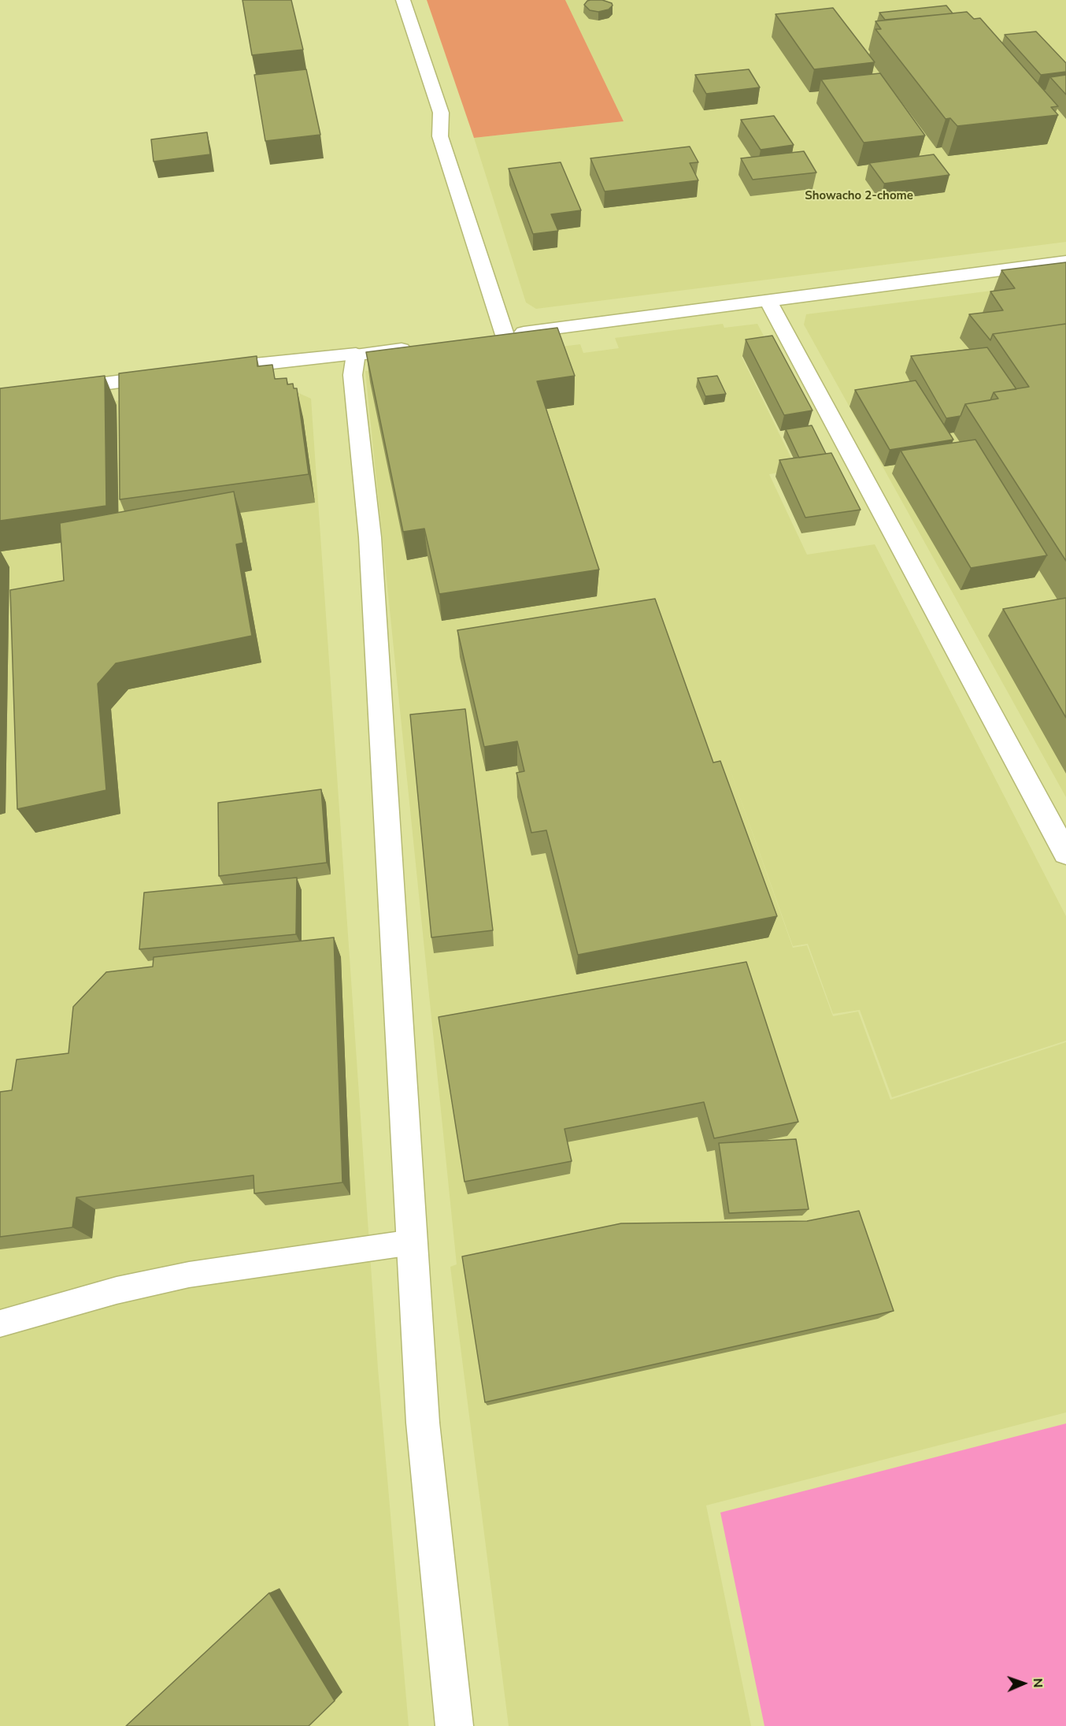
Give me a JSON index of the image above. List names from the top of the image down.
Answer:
{
  "districts": ["Showacho 2-chome"],
  "north": "right"
}
